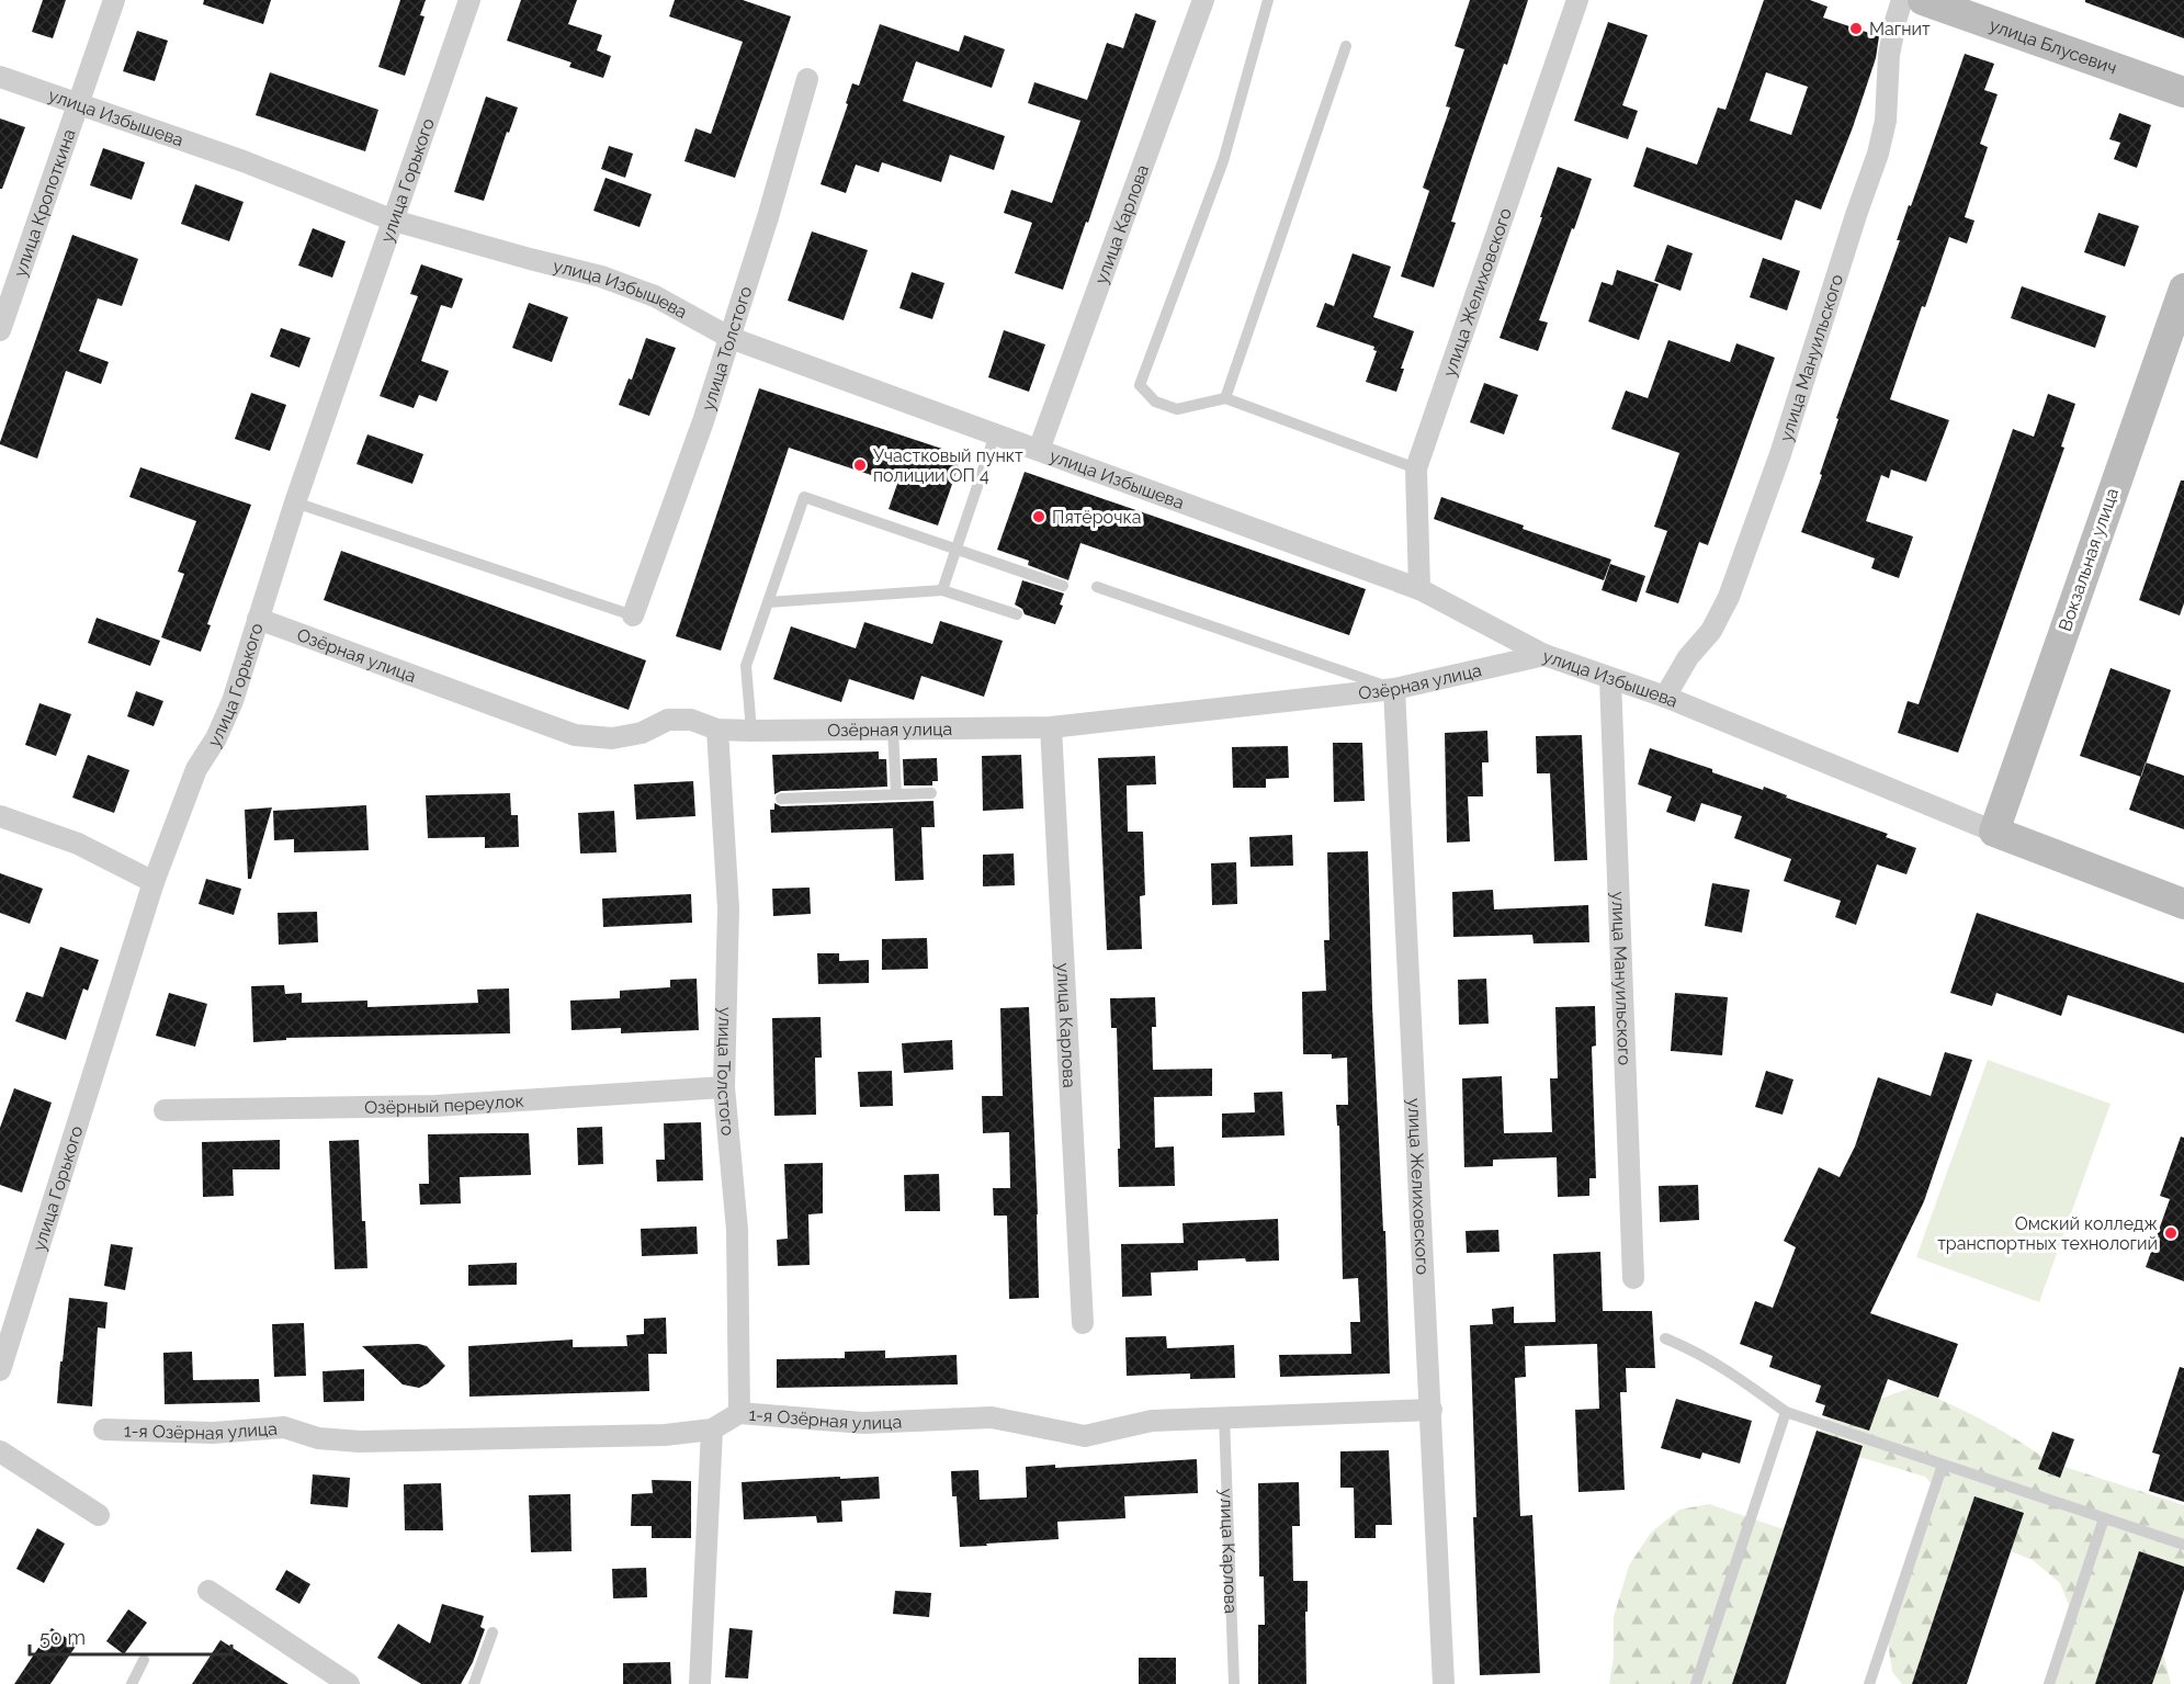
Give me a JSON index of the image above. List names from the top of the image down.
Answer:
{
  "streets": {
    "main road": ["улица Блусевич", "улица Избышева", "Вокзальная улица"],
    "street": [
      "улица Горького",
      "улица Кропоткина",
      "улица Карлова",
      "улица Желиховского",
      "улица Толстого",
      "улица Мануильского",
      "Озёрная улица",
      "Озёрный переулок",
      "1-я Озёрная улица"
    ]
  },
  "crossings": [
    ["улица Блусевич", "улица Мануильского"],
    ["улица Избышева", "улица Горького"],
    ["улица Избышева", "улица Кропоткина"],
    ["улица Избышева", "улица Карлова"],
    ["улица Избышева", "улица Желиховского"],
    ["улица Избышева", "улица Толстого"],
    ["улица Избышева", "улица Мануильского"],
    ["улица Избышева", "Вокзальная улица"],
    ["улица Избышева", "Озёрная улица"],
    ["улица Горького", "Озёрная улица"],
    ["улица Карлова", "Озёрная улица"],
    ["улица Карлова", "1-я Озёрная улица"],
    ["улица Желиховского", "Озёрная улица"],
    ["улица Желиховского", "1-я Озёрная улица"],
    ["улица Толстого", "Озёрная улица"],
    ["улица Толстого", "Озёрный переулок"],
    ["улица Толстого", "1-я Озёрная улица"]
  ],
  "places": [
    "Магнит",
    "Участковый пункт полиции ОП 4",
    "Пятёрочка",
    "Омский колледж транспортных технологий"
  ],
  "scale_bar": "50 m"
}
